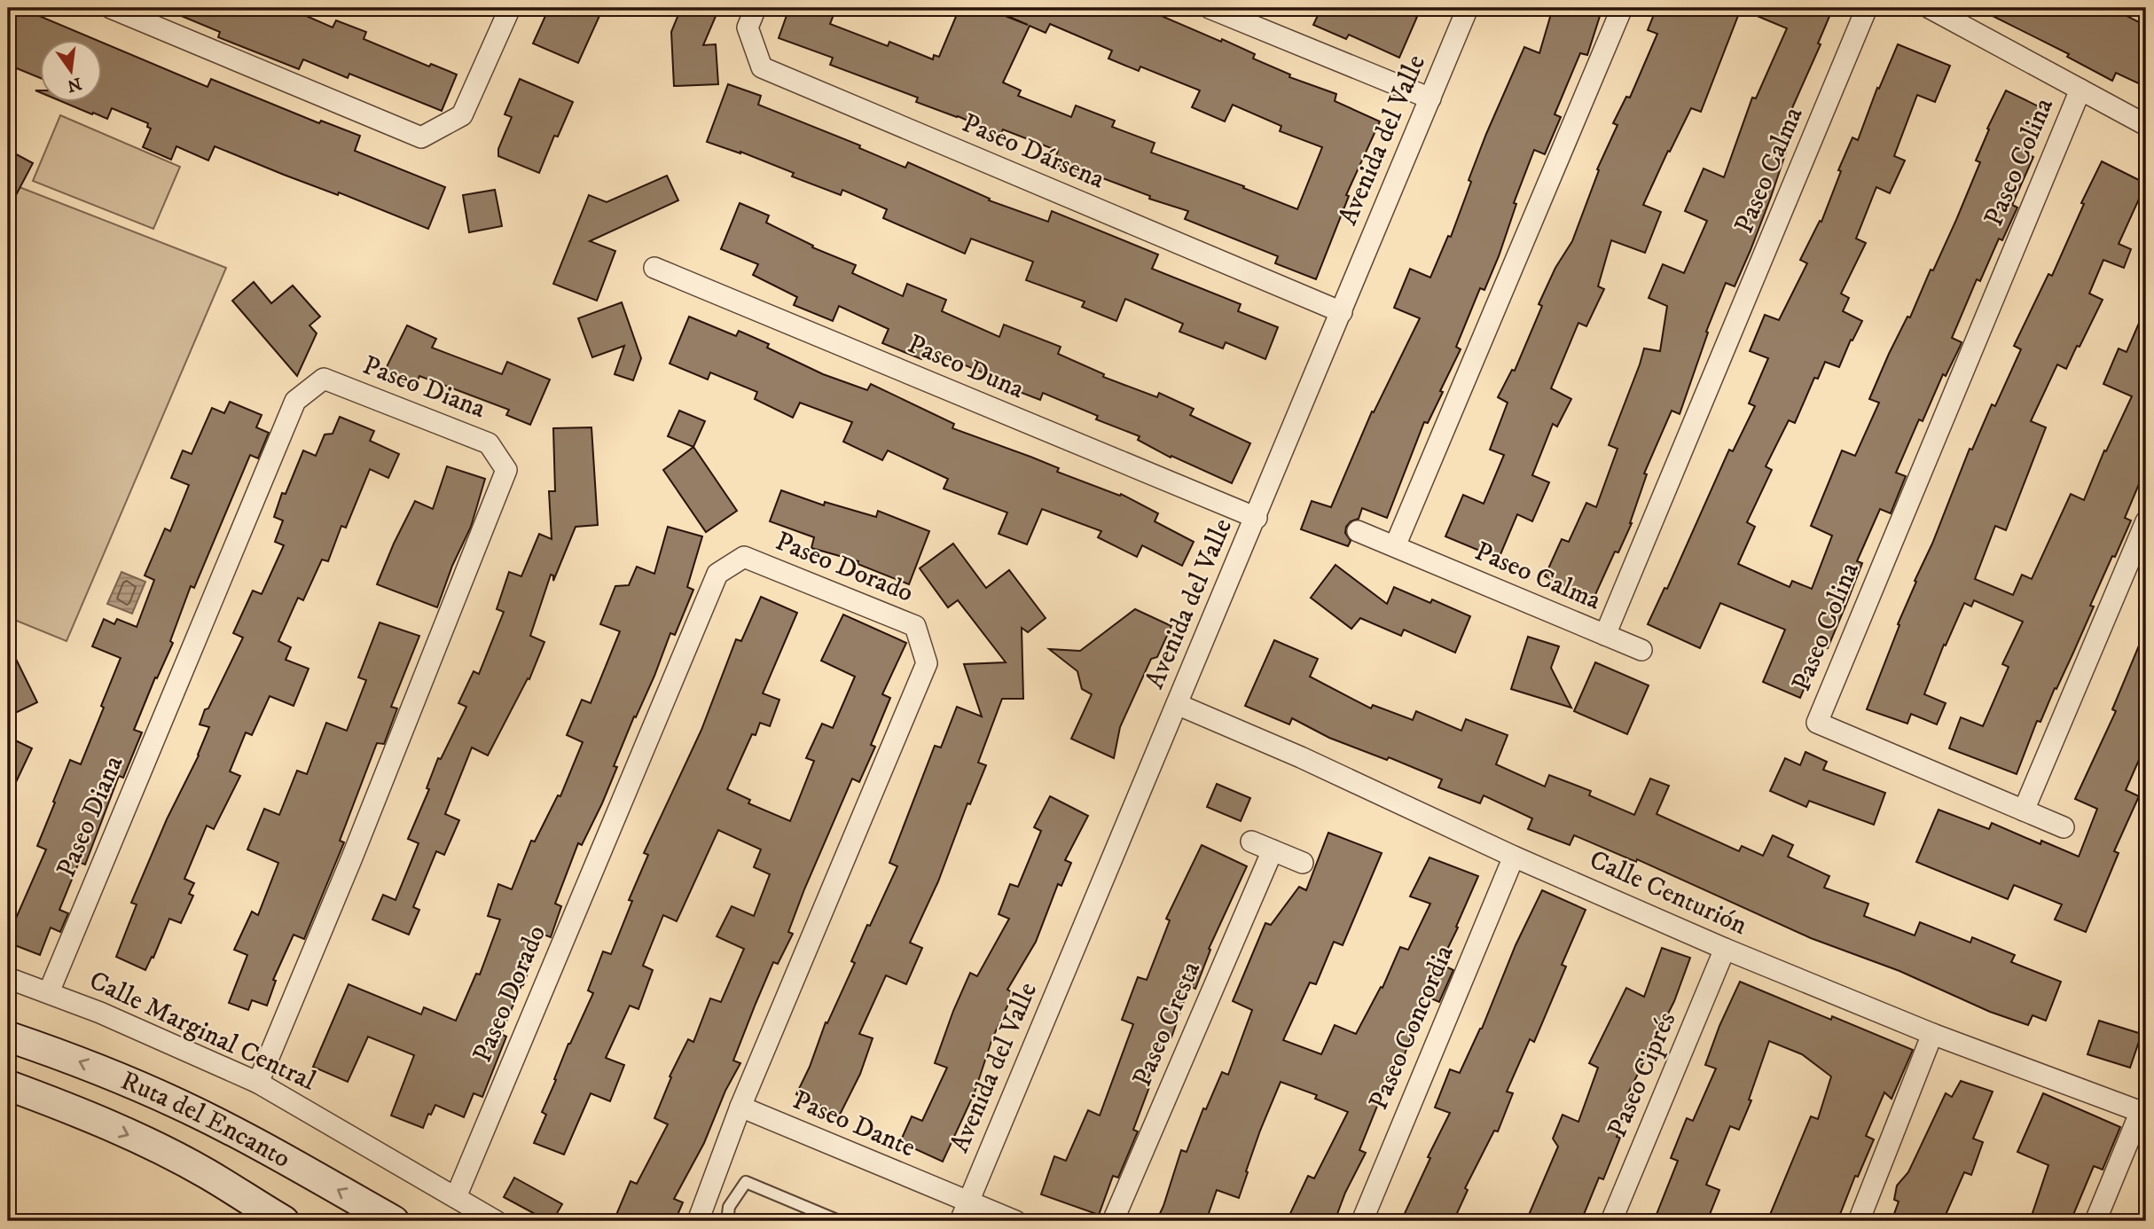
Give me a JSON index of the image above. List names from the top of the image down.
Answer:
{
  "streets": {
    "main road": ["Ruta del Encanto"],
    "street": [
      "Avenida del Valle",
      "Paseo Dársena",
      "Paseo Colina",
      "Paseo Calma",
      "Paseo Duna",
      "Paseo Diana",
      "Paseo Dorado",
      "Calle Centurión",
      "Paseo Cresta",
      "Paseo Concordia",
      "Calle Marginal Central",
      "Paseo Ciprés",
      "Paseo Dante"
    ]
  },
  "crossings": [
    ["Avenida del Valle", "Paseo Dársena"],
    ["Avenida del Valle", "Paseo Duna"],
    ["Avenida del Valle", "Calle Centurión"],
    ["Avenida del Valle", "Paseo Dante"],
    ["Paseo Diana", "Calle Marginal Central"],
    ["Paseo Dorado", "Calle Marginal Central"],
    ["Paseo Dorado", "Paseo Dante"],
    ["Calle Centurión", "Paseo Concordia"],
    ["Calle Centurión", "Paseo Ciprés"]
  ],
  "north": "bottom"
}
